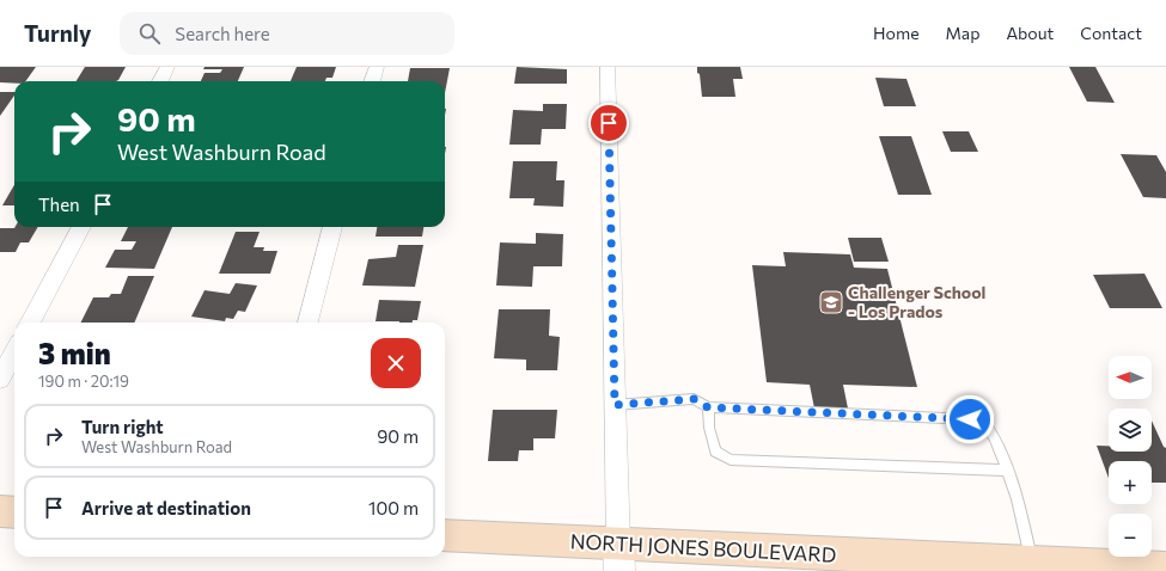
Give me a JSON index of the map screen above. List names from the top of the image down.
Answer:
{
  "streets": {
    "main road": ["NORTH JONES BOULEVARD"]
  },
  "places": {
    "school or university": ["Challenger School - Los Prados"]
  },
  "north": "left",
  "page": {
    "header": "Turnly",
    "search": "Search here",
    "nav": [
      "Home",
      "Map",
      "About",
      "Contact"
    ],
    "turn": ["90 m", "West Washburn Road"],
    "then": "Then",
    "heading": ["3 min", "190 m · 20:19"],
    "map_buttons": ["+", "−"],
    "list": [
      {
        "name": "Turn right",
        "note": "West Washburn Road",
        "value": "90 m"
      },
      {
        "name": "Arrive at destination",
        "value": "100 m"
      }
    ]
  }
}
